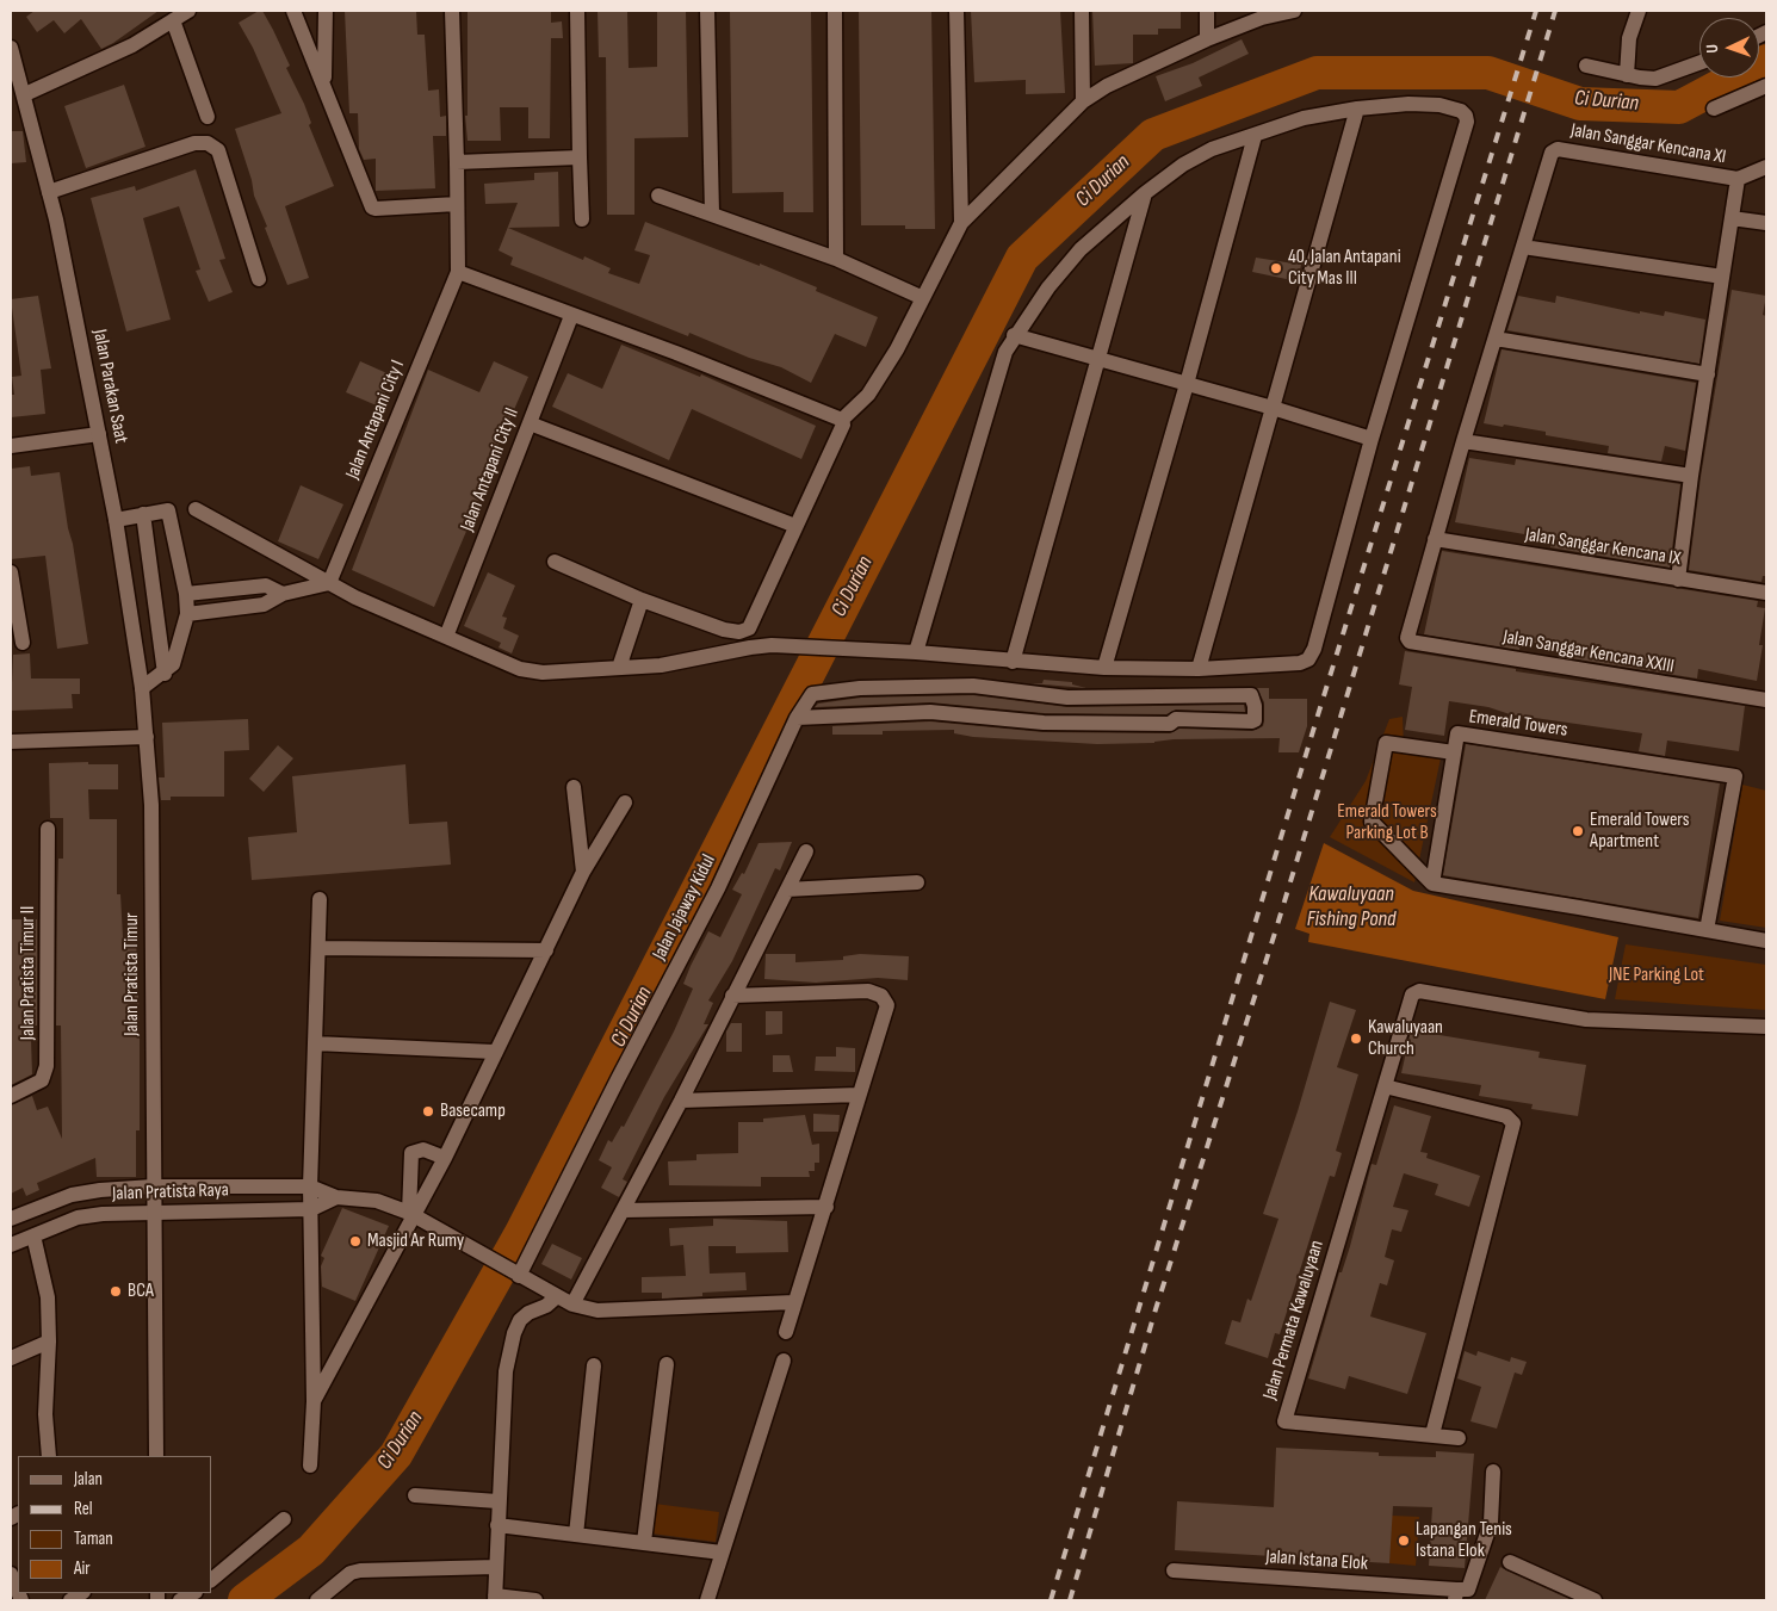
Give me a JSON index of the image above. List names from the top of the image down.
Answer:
{
  "streets": {
    "street": [
      "Jalan Sanggar Kencana XI",
      "Jalan Parakan Saat",
      "Jalan Antapani City I",
      "Jalan Antapani City II",
      "Jalan Sanggar Kencana IX",
      "Jalan Sanggar Kencana XXIII",
      "Emerald Towers",
      "Jalan Jajaway Kidul",
      "Jalan Pratista Timur II",
      "Jalan Pratista Timur",
      "Jalan Pratista Raya",
      "Jalan Permata Kawaluyaan",
      "Jalan Istana Elok"
    ]
  },
  "crossings": [
    ["Jalan Parakan Saat", "Jalan Pratista Timur"],
    ["Jalan Sanggar Kencana IX", "Jalan Sanggar Kencana XXIII"],
    ["Jalan Pratista Timur", "Jalan Pratista Raya"]
  ],
  "water": ["Ci Durian", "Kawaluyaan Fishing Pond"],
  "parks": ["Emerald Towers Parking Lot B", "JNE Parking Lot"],
  "places": [
    "40, Jalan Antapani City Mas III",
    "Emerald Towers Apartment",
    "Kawaluyaan Church",
    "Basecamp",
    "Masjid Ar Rumy",
    "BCA",
    "Lapangan Tenis Istana Elok"
  ],
  "legend": [
    "Jalan",
    "Rel",
    "Taman",
    "Air"
  ],
  "north": "left"
}
